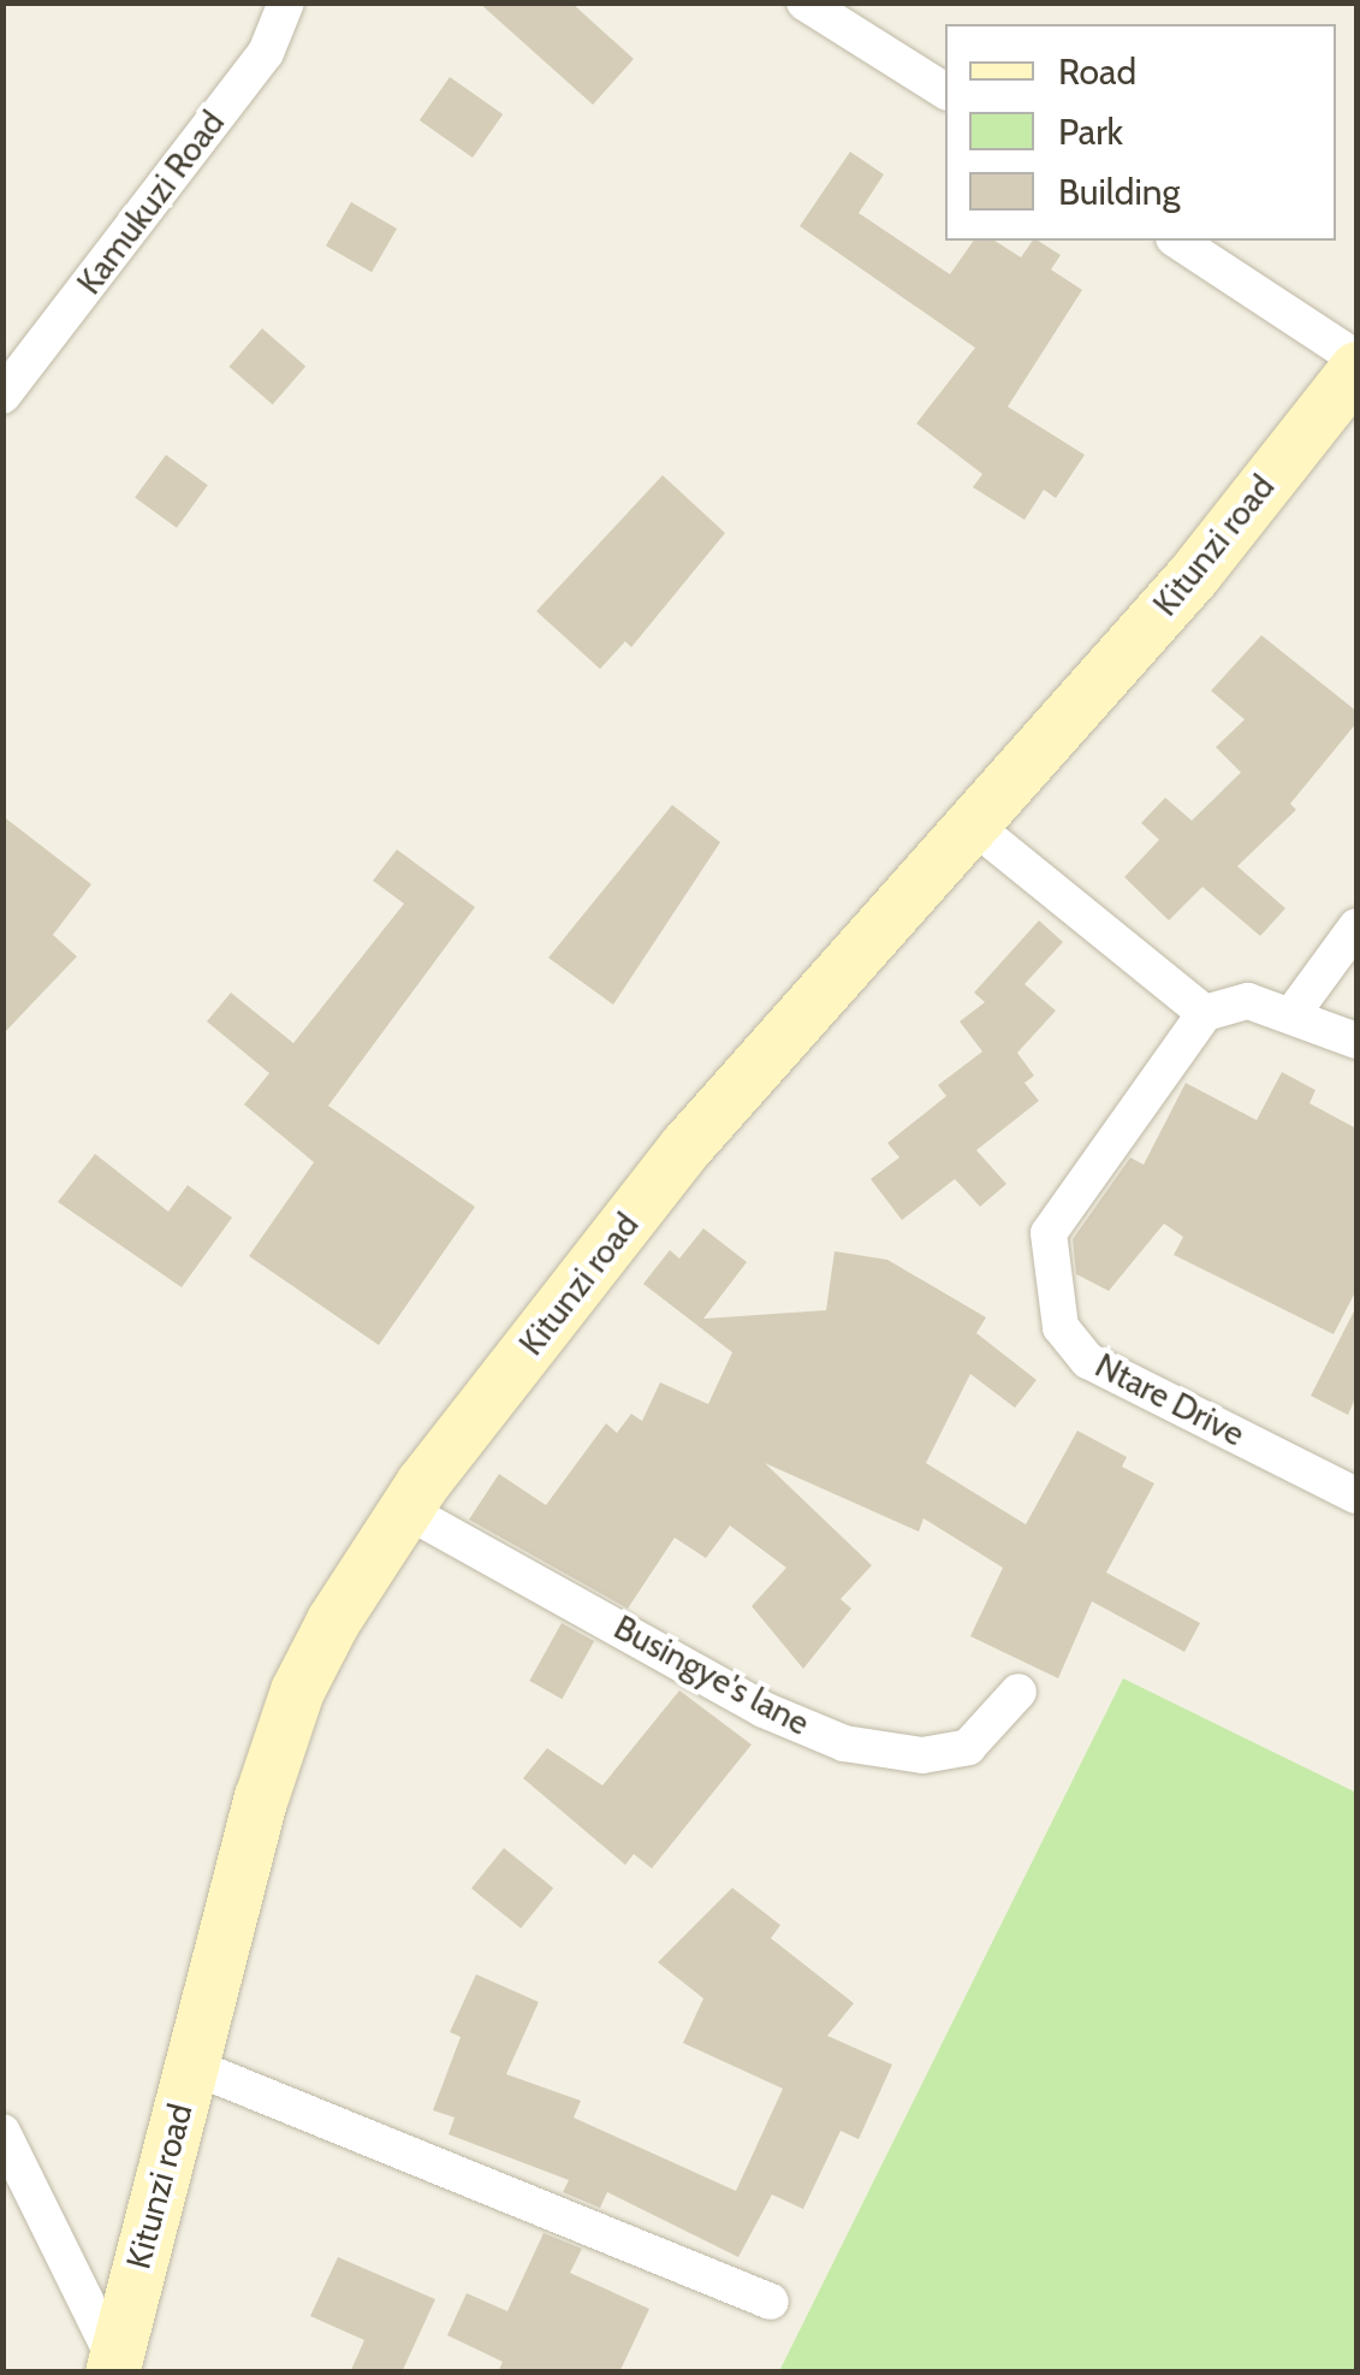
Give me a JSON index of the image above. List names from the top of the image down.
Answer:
{
  "streets": {
    "street": [
      "Kamukuzi Road",
      "Kitunzi road",
      "Ntare Drive",
      "Busingye's lane"
    ]
  },
  "crossings": [
    ["Kitunzi road", "Busingye's lane"]
  ],
  "legend": ["Road", "Park", "Building"]
}
